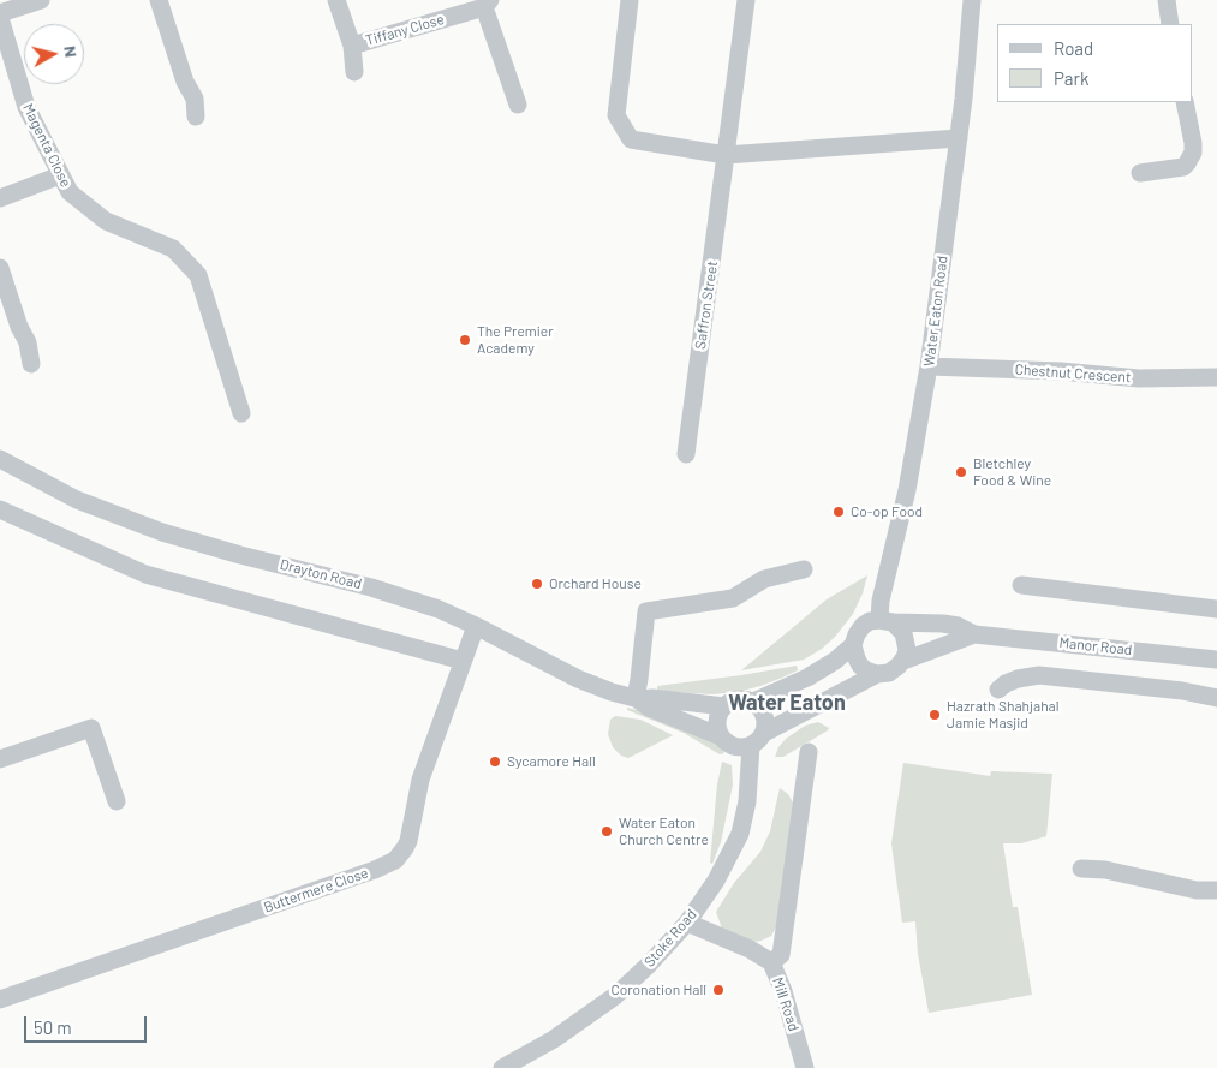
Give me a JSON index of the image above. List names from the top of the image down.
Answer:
{
  "streets": {
    "street": [
      "Tiffany Close",
      "Magenta Close",
      "Saffron Street",
      "Water Eaton Road",
      "Chestnut Crescent",
      "Drayton Road",
      "Manor Road",
      "Buttermere Close",
      "Stoke Road",
      "Mill Road"
    ]
  },
  "crossings": [
    ["Water Eaton Road", "Chestnut Crescent"],
    ["Water Eaton Road", "Manor Road"],
    ["Drayton Road", "Buttermere Close"],
    ["Drayton Road", "Stoke Road"],
    ["Stoke Road", "Mill Road"]
  ],
  "districts": ["Water Eaton"],
  "places": [
    "The Premier Academy",
    "Bletchley Food & Wine",
    "Co-op Food",
    "Orchard House",
    "Hazrath Shahjahal Jamie Masjid",
    "Sycamore Hall",
    "Water Eaton Church Centre",
    "Coronation Hall"
  ],
  "legend": ["Road", "Park"],
  "scale_bar": "50 m",
  "north": "right"
}
